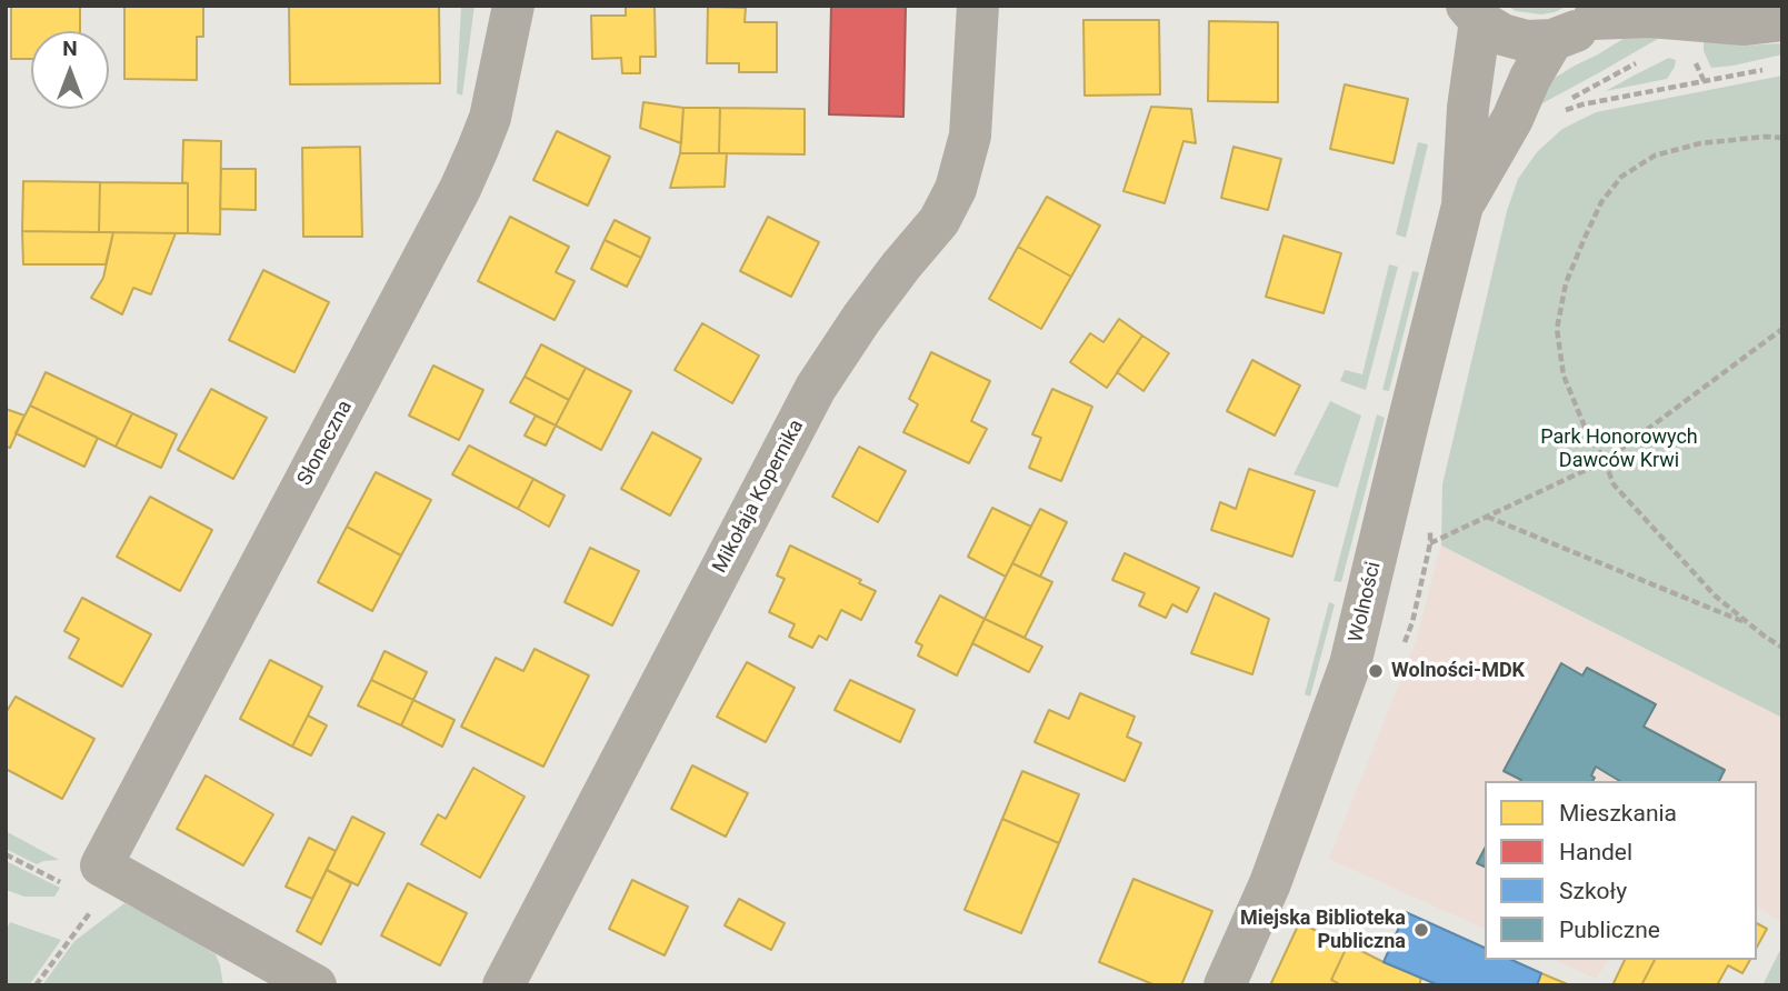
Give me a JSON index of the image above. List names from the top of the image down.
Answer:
{
  "streets": {
    "street": ["Słoneczna", "Mikołaja Kopernika", "Wolności"]
  },
  "parks": ["Park Honorowych Dawców Krwi"],
  "places": ["Wolności-MDK", "Miejska Biblioteka Publiczna"],
  "legend": [
    "Mieszkania",
    "Handel",
    "Szkoły",
    "Publiczne"
  ],
  "north": "top"
}
